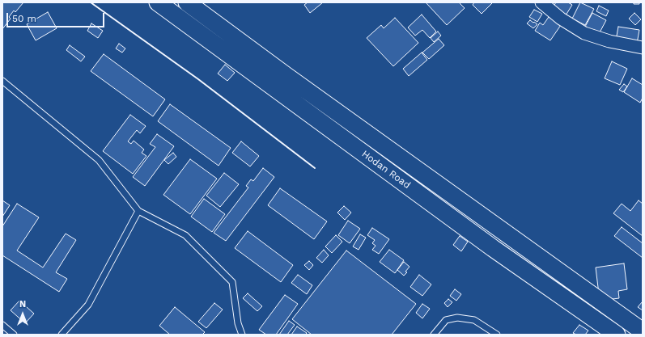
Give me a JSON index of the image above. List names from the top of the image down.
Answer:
{
  "streets": {
    "main road": ["Hodan Road"]
  },
  "scale_bar": "50 m",
  "north": "top"
}
